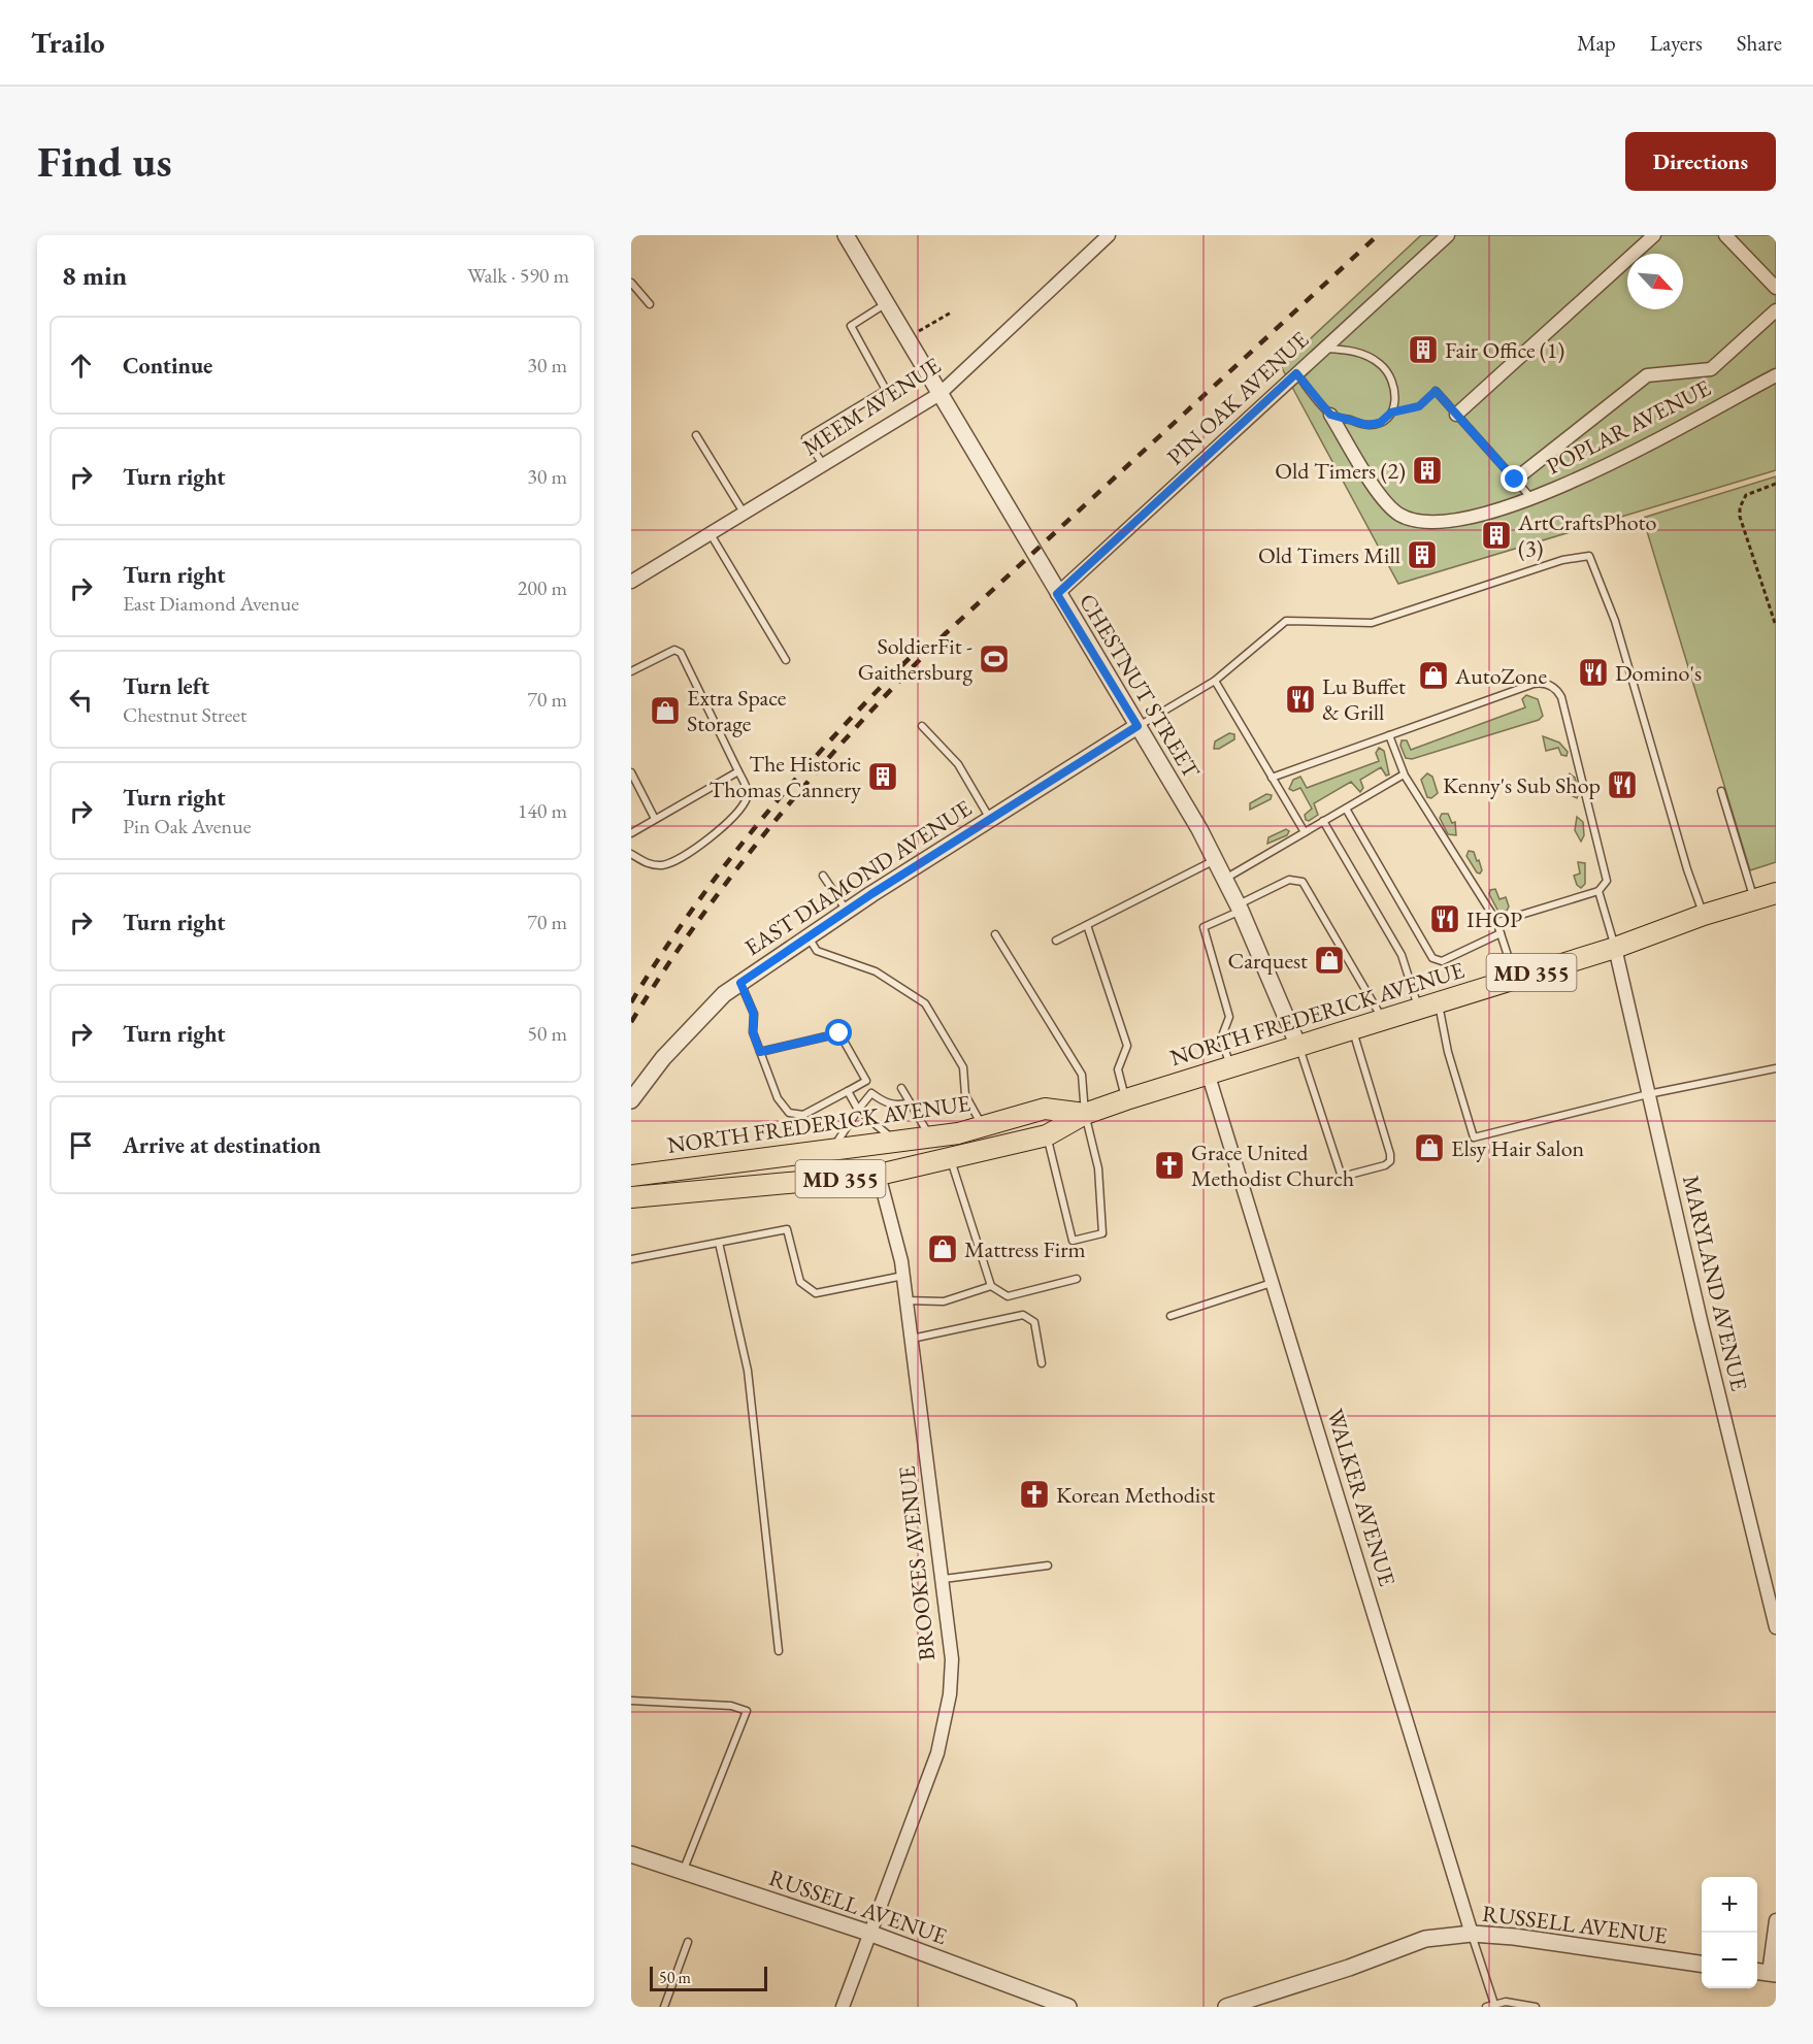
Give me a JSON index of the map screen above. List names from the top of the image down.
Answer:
{
  "streets": {
    "main road": ["MD 355", "NORTH FREDERICK AVENUE"],
    "street": [
      "PIN OAK AVENUE",
      "MEEM AVENUE",
      "POPLAR AVENUE",
      "CHESTNUT STREET",
      "EAST DIAMOND AVENUE",
      "MARYLAND AVENUE",
      "WALKER AVENUE",
      "BROOKES AVENUE",
      "RUSSELL AVENUE"
    ]
  },
  "crossings": [
    ["PIN OAK AVENUE", "POPLAR AVENUE"],
    ["PIN OAK AVENUE", "CHESTNUT STREET"],
    ["MEEM AVENUE", "CHESTNUT STREET"],
    ["CHESTNUT STREET", "EAST DIAMOND AVENUE"],
    ["CHESTNUT STREET", "NORTH FREDERICK AVENUE"],
    ["NORTH FREDERICK AVENUE", "MARYLAND AVENUE"],
    ["NORTH FREDERICK AVENUE", "WALKER AVENUE"],
    ["NORTH FREDERICK AVENUE", "BROOKES AVENUE"],
    ["WALKER AVENUE", "RUSSELL AVENUE"],
    ["BROOKES AVENUE", "RUSSELL AVENUE"]
  ],
  "places": {
    "building": [
      "Fair Office (1)",
      "Old Timers (2)",
      "ArtCraftsPhoto (3)",
      "Old Timers Mill",
      "The Historic Thomas Cannery"
    ],
    "sports": ["SoldierFit - Gaithersburg"],
    "restaurant": [
      "Domino's",
      "Lu Buffet & Grill",
      "Kenny's Sub Shop",
      "IHOP"
    ],
    "shop": [
      "AutoZone",
      "Extra Space Storage",
      "Carquest",
      "Elsy Hair Salon",
      "Mattress Firm"
    ],
    "church": ["Grace United Methodist Church", "Korean Methodist"]
  },
  "scale_bar": "50 m",
  "north": "bottom right",
  "page": {
    "header": "Trailo",
    "nav": ["Map", "Layers", "Share"],
    "buttons": "Directions",
    "title": "Find us",
    "heading": ["8 min", "Walk · 590 m"],
    "list": [
      ["Continue", "30 m"],
      ["Turn right", "30 m"],
      ["Turn right", "East Diamond Avenue", "200 m"],
      ["Turn left", "Chestnut Street", "70 m"],
      ["Turn right", "Pin Oak Avenue", "140 m"],
      ["Turn right", "70 m"],
      ["Turn right", "50 m"],
      "Arrive at destination"
    ],
    "map_buttons": ["+", "−"],
    "scale": "50 m"
  }
}
